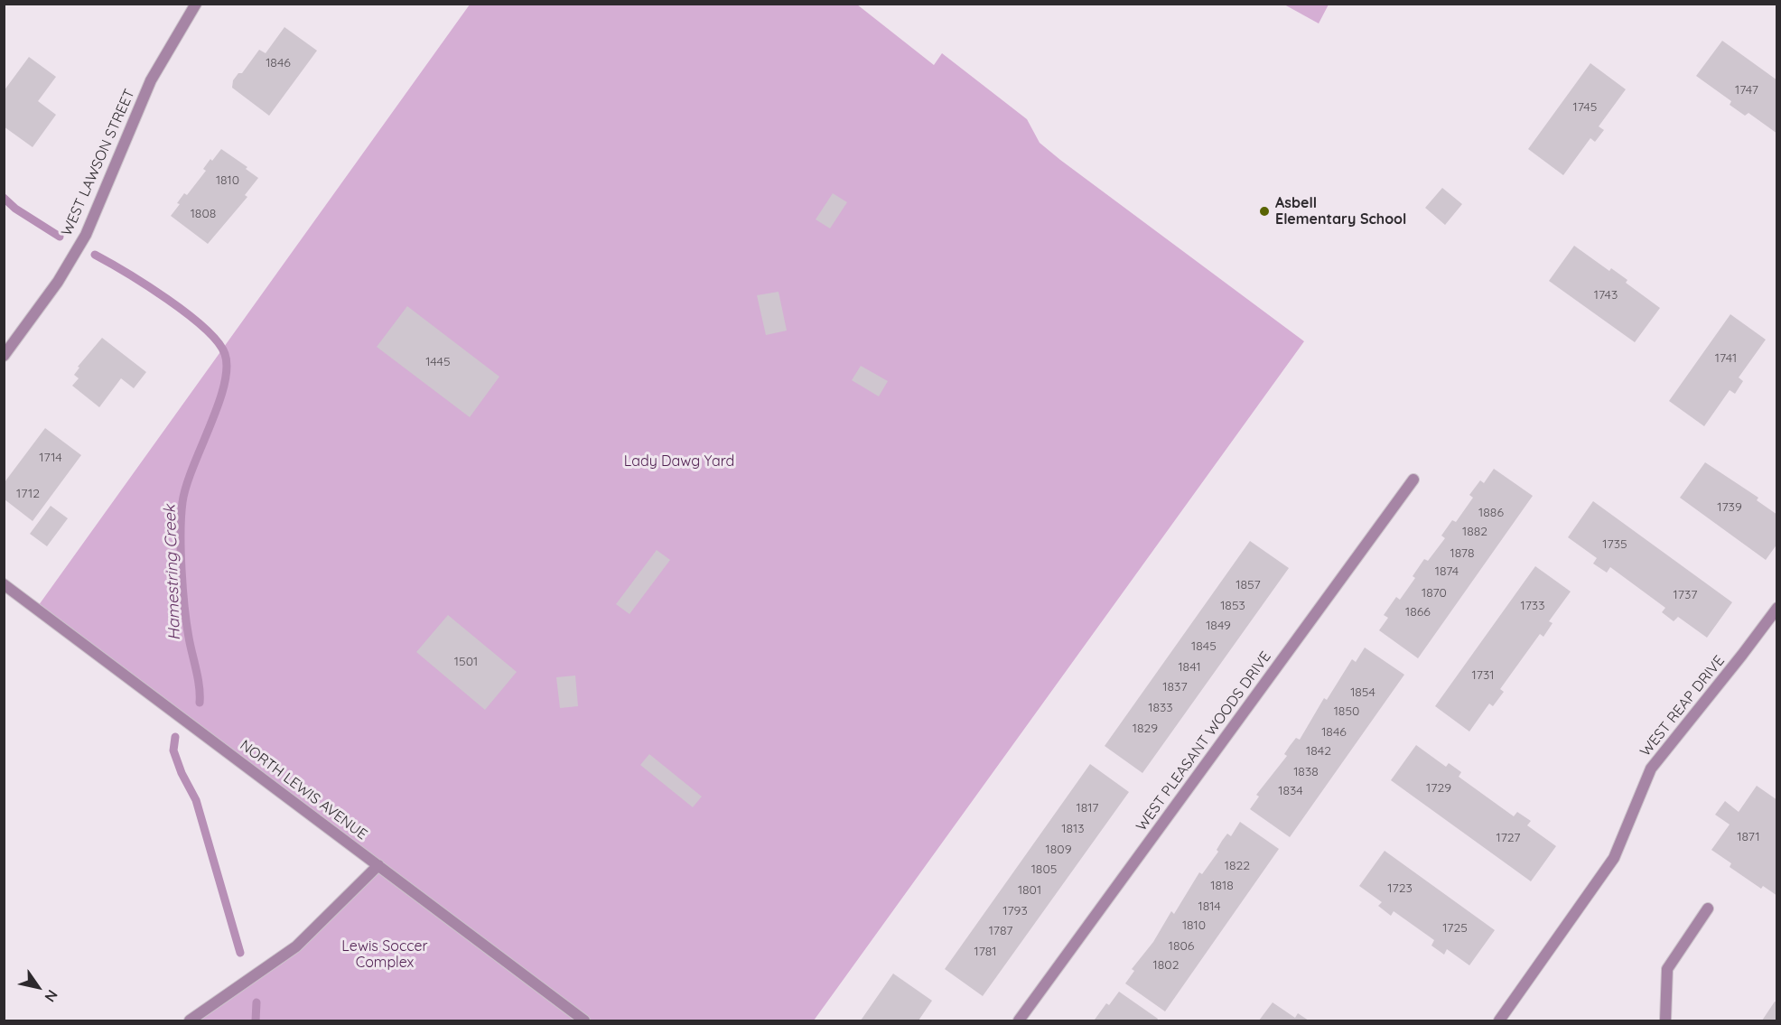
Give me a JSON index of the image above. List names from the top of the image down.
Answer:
{
  "streets": {
    "street": [
      "WEST LAWSON STREET",
      "WEST REAP DRIVE",
      "WEST PLEASANT WOODS DRIVE",
      "NORTH LEWIS AVENUE"
    ]
  },
  "water": ["Hamestring Creek"],
  "parks": ["Lady Dawg Yard", "Lewis Soccer Complex"],
  "places": ["Asbell Elementary School"],
  "house_numbers": [
    "1846",
    "1747",
    "1745",
    "1810",
    "1808",
    "1743",
    "1741",
    "1445",
    "1714",
    "1712",
    "1739",
    "1886",
    "1882",
    "1735",
    "1878",
    "1874",
    "1857",
    "1870",
    "1737",
    "1853",
    "1733",
    "1866",
    "1849",
    "1845",
    "1501",
    "1841",
    "1731",
    "1837",
    "1854",
    "1833",
    "1850",
    "1829",
    "1846",
    "1842",
    "1838",
    "1729",
    "1834",
    "1817",
    "1813",
    "1871",
    "1727",
    "1809",
    "1822",
    "1805",
    "1818",
    "1723",
    "1801",
    "1814",
    "1793",
    "1810",
    "1725",
    "1787",
    "1806",
    "1781",
    "1802"
  ],
  "north": "bottom right"
}
